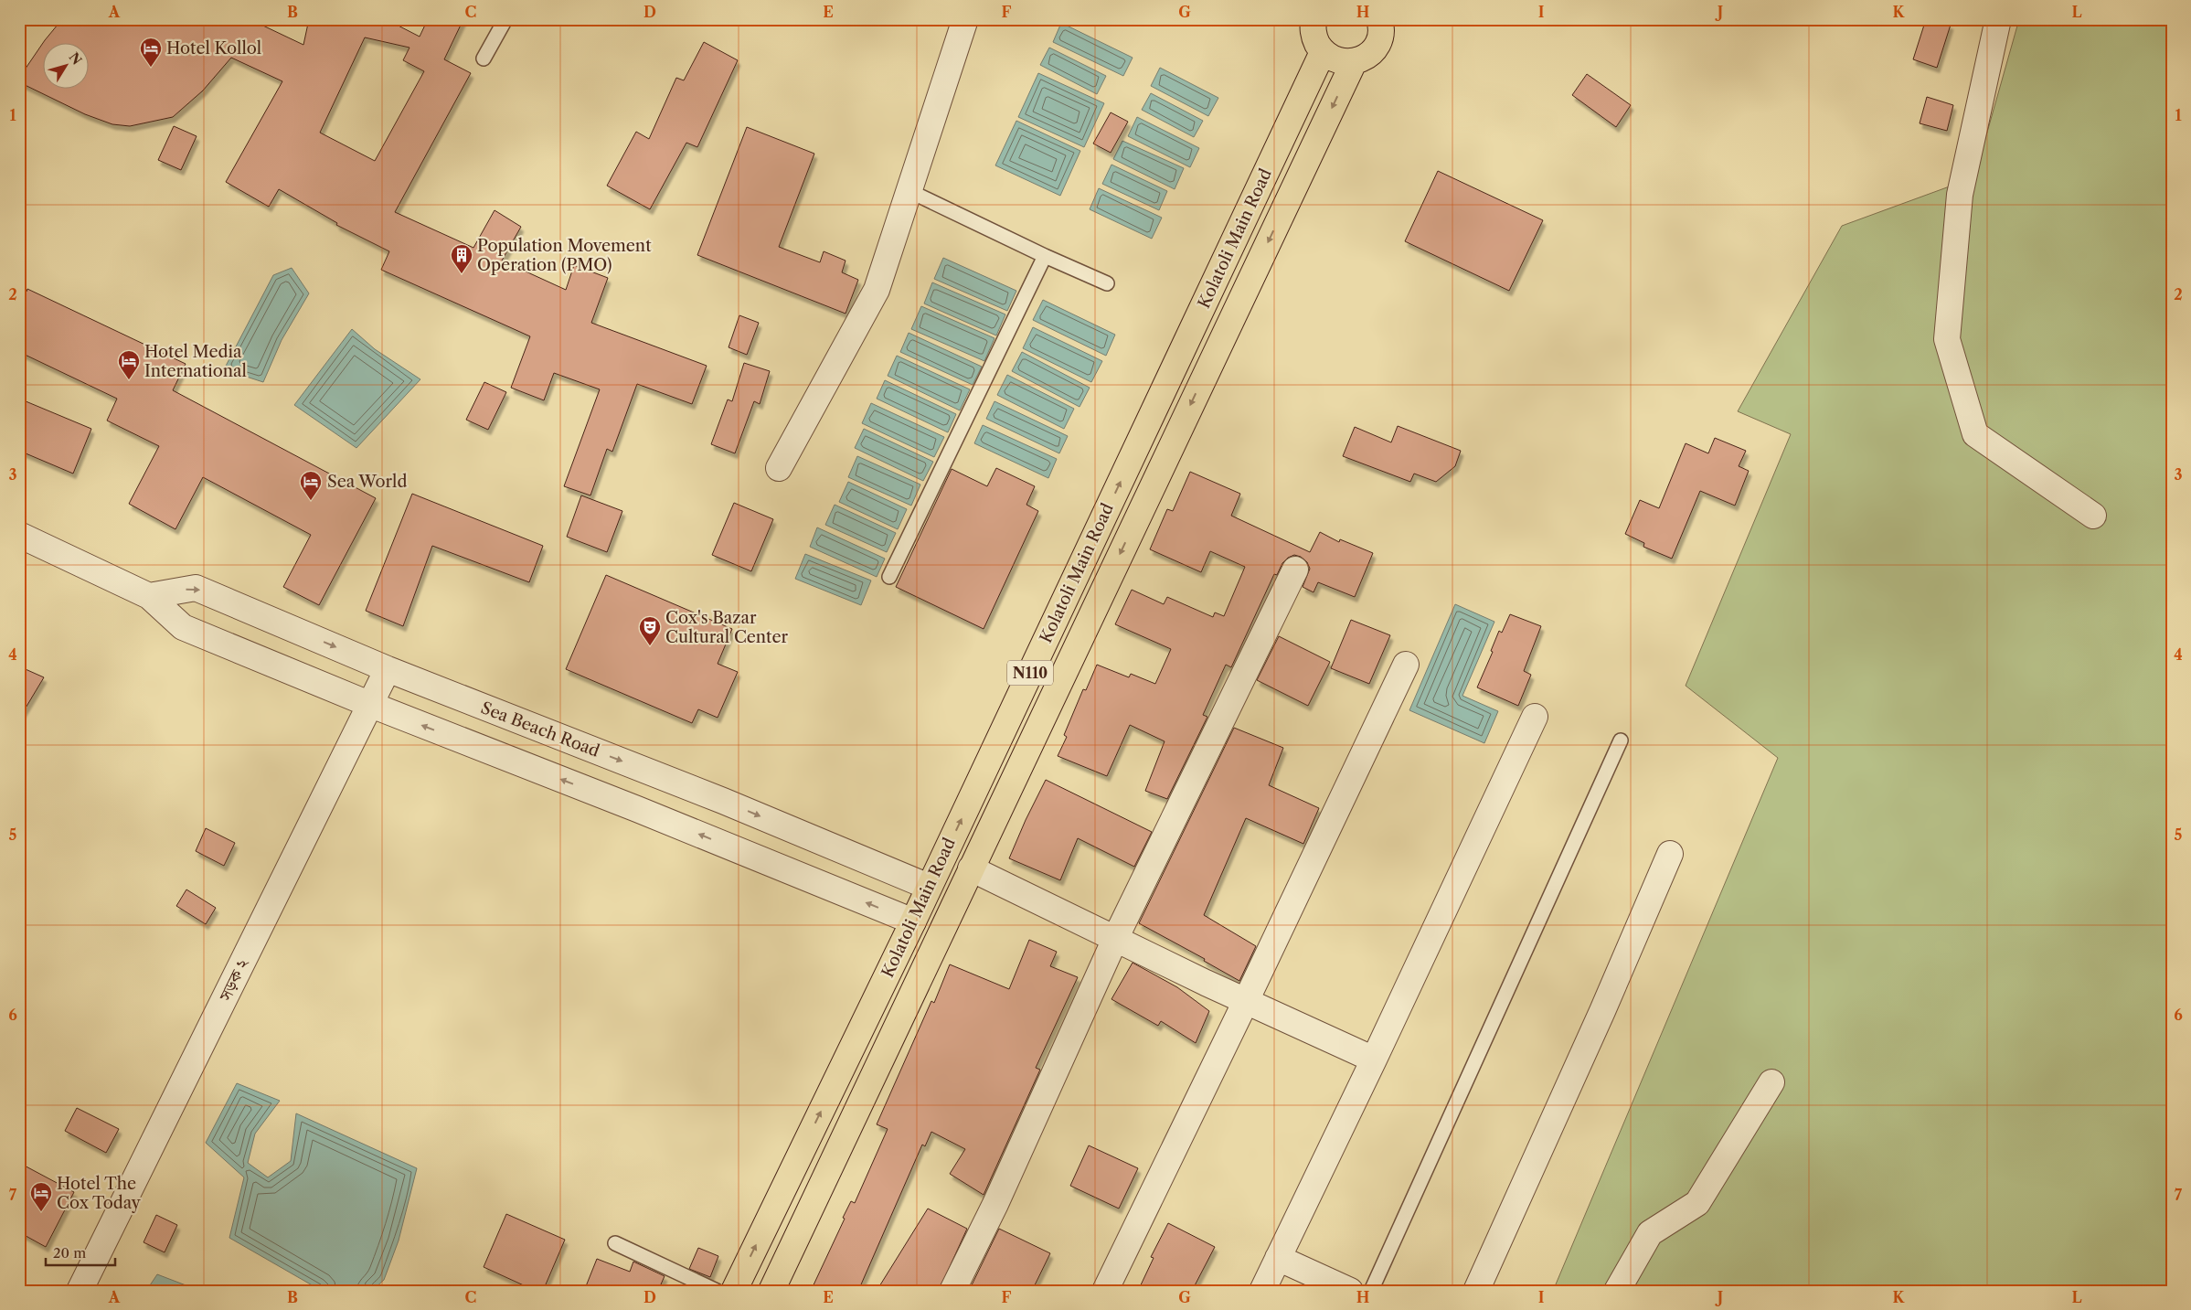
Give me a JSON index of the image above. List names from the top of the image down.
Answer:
{
  "streets": {
    "highway": ["Kolatoli Main Road", "N110"],
    "street": ["Sea Beach Road", "সড়ক ২"]
  },
  "crossings": [
    ["Kolatoli Main Road", "Sea Beach Road"],
    ["Sea Beach Road", "সড়ক ২"]
  ],
  "places": {
    "hotel": [
      "Hotel Kollol",
      "Hotel Media International",
      "Sea World",
      "Hotel The Cox Today"
    ],
    "building": ["Population Movement Operation (PMO)"],
    "theatre": ["Cox's Bazar Cultural Center"]
  },
  "scale_bar": "20 m",
  "north": "top right",
  "grid": {
    "columns": [
      "A",
      "B",
      "C",
      "D",
      "E",
      "F",
      "G",
      "H",
      "I",
      "J",
      "K",
      "L"
    ],
    "rows": [
      "1",
      "2",
      "3",
      "4",
      "5",
      "6",
      "7"
    ]
  }
}
